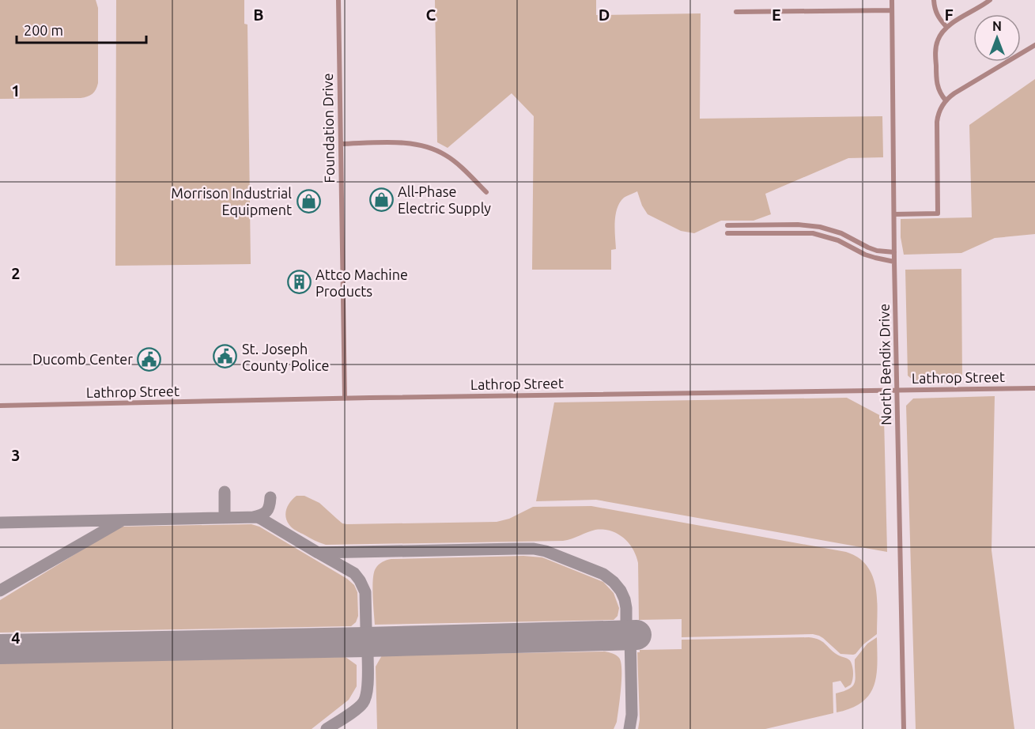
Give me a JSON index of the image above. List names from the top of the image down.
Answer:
{
  "streets": {
    "street": ["Foundation Drive", "North Bendix Drive", "Lathrop Street"]
  },
  "crossings": [
    ["Foundation Drive", "Lathrop Street"],
    ["North Bendix Drive", "Lathrop Street"]
  ],
  "places": {
    "shop": ["All-Phase Electric Supply", "Morrison Industrial Equipment"],
    "building": ["Attco Machine Products"],
    "public building": ["St. Joseph County Police", "Ducomb Center"]
  },
  "scale_bar": "200 m",
  "north": "top",
  "grid": {
    "columns": [
      "B",
      "C",
      "D",
      "E",
      "F"
    ],
    "rows": [
      "1",
      "2",
      "3",
      "4"
    ]
  }
}
